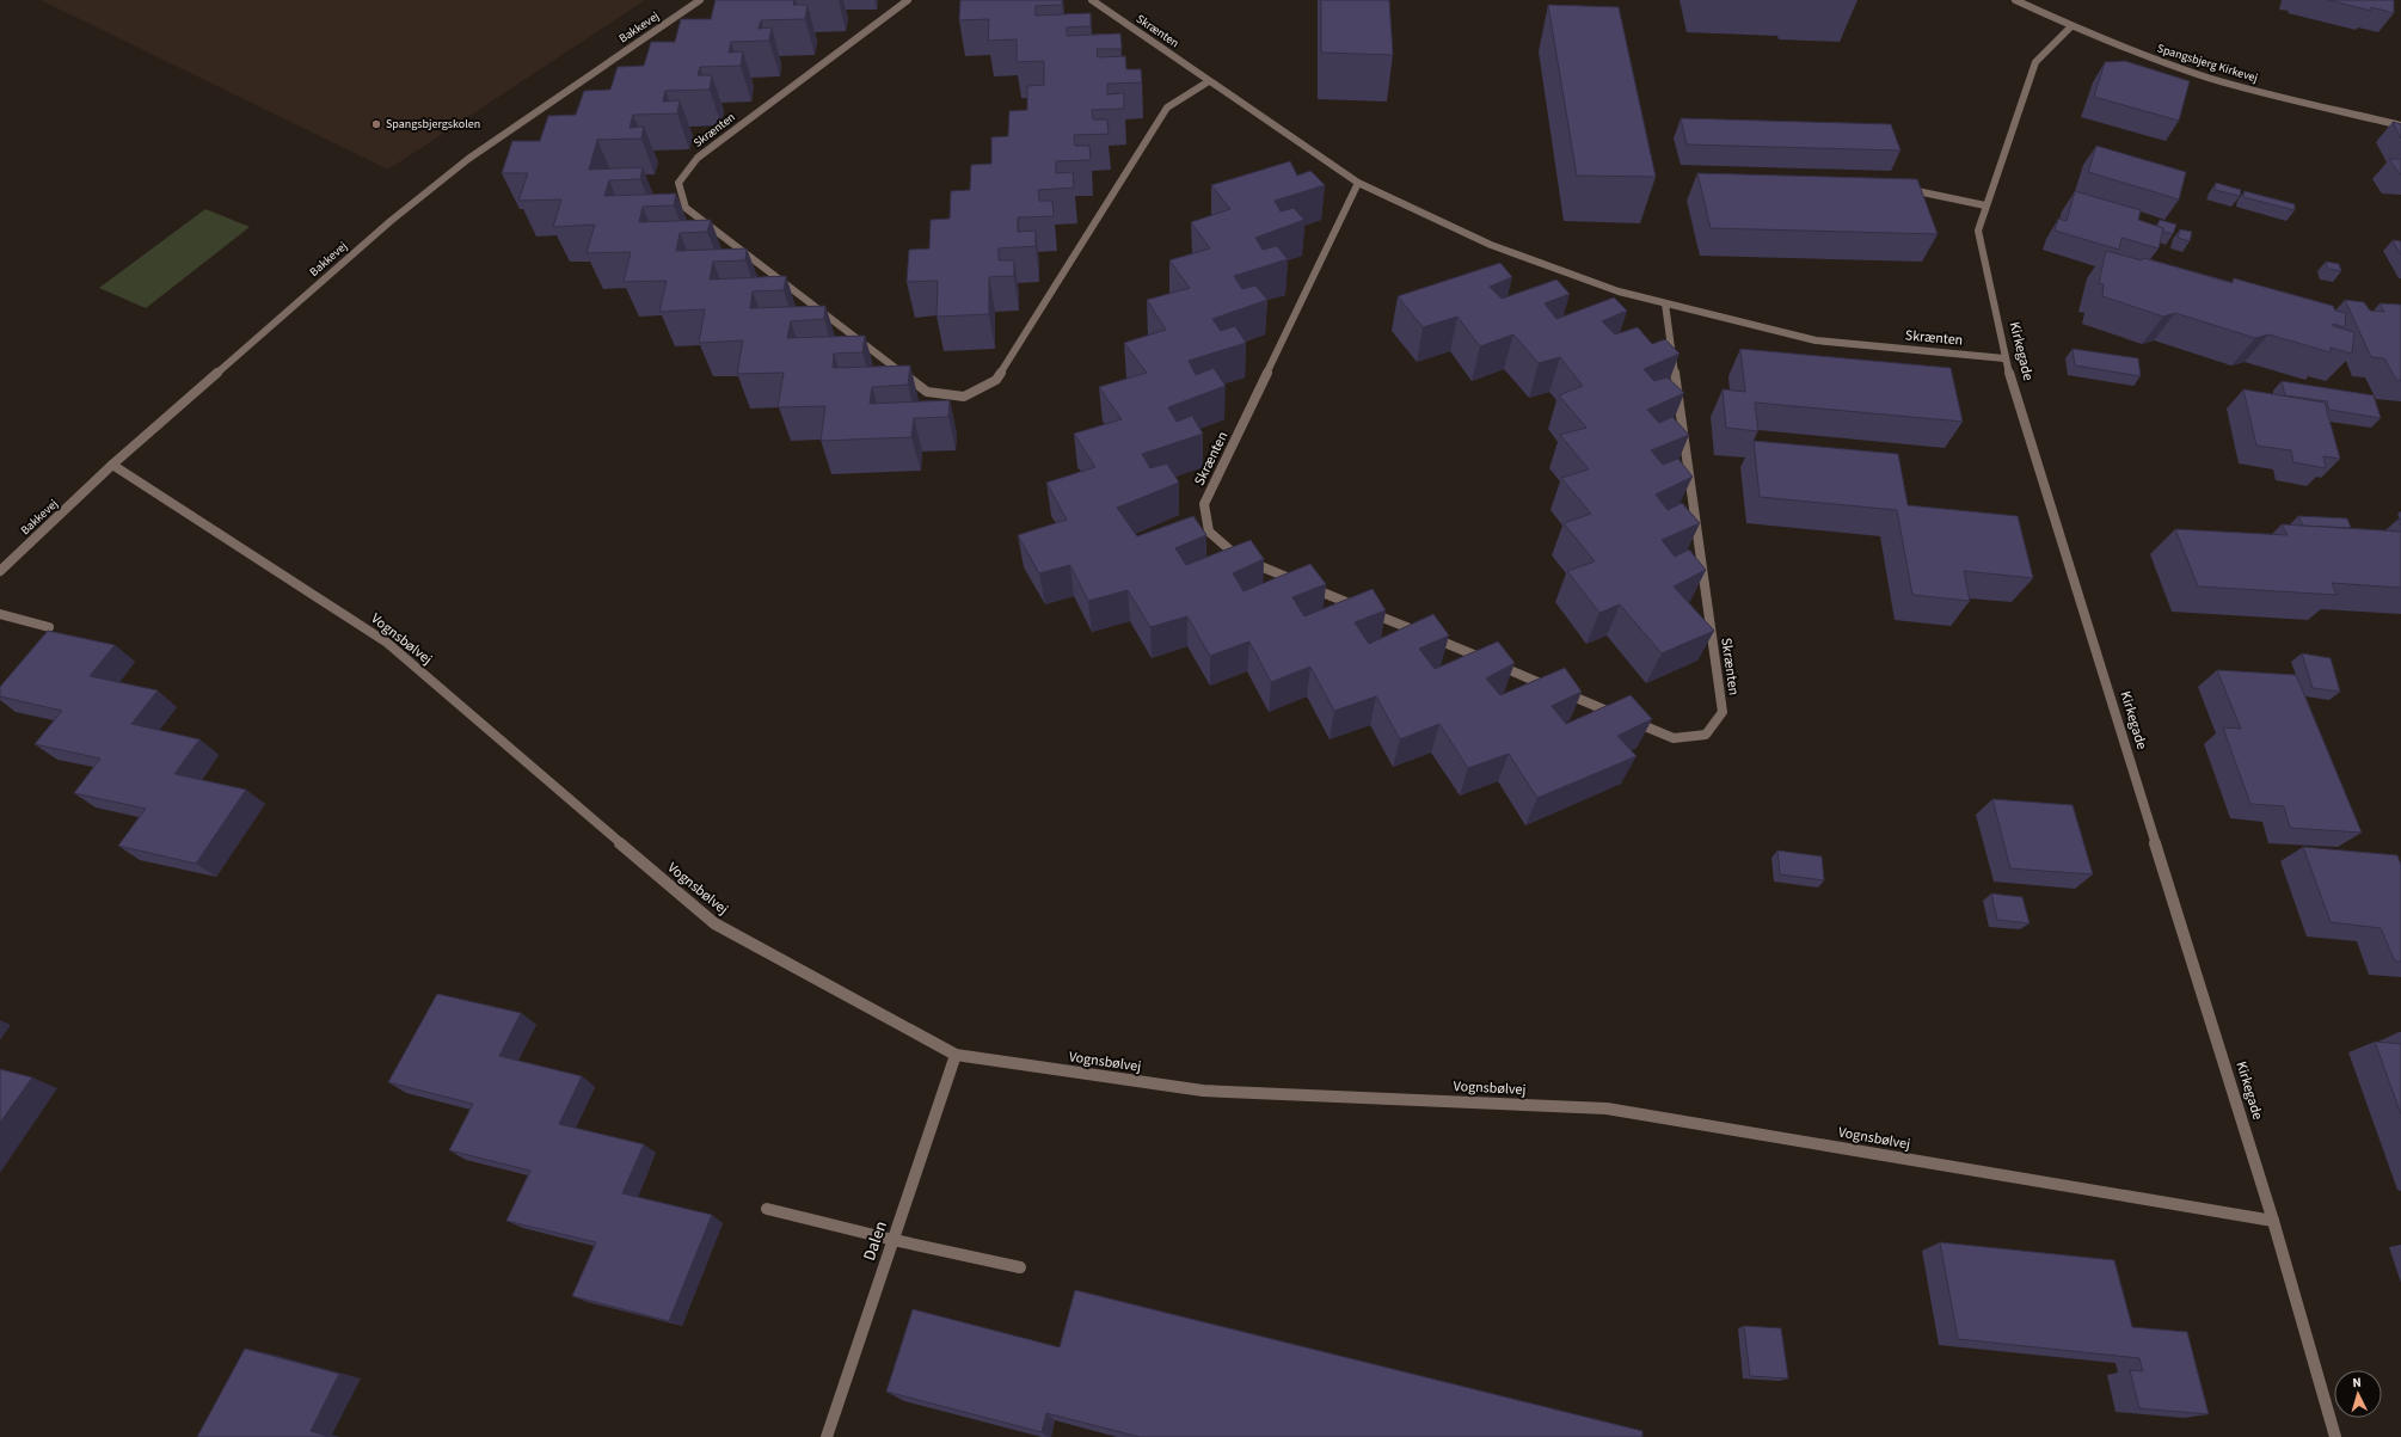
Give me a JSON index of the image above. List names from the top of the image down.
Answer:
{
  "streets": {
    "street": [
      "Bakkevej",
      "Skrænten",
      "Spangsbjerg Kirkevej",
      "Kirkegade",
      "Vognsbølvej",
      "Dalen"
    ]
  },
  "crossings": [
    ["Bakkevej", "Vognsbølvej"],
    ["Skrænten", "Kirkegade"],
    ["Spangsbjerg Kirkevej", "Kirkegade"],
    ["Kirkegade", "Vognsbølvej"],
    ["Vognsbølvej", "Dalen"]
  ],
  "places": ["Spangsbjergskolen"],
  "north": "top"
}
